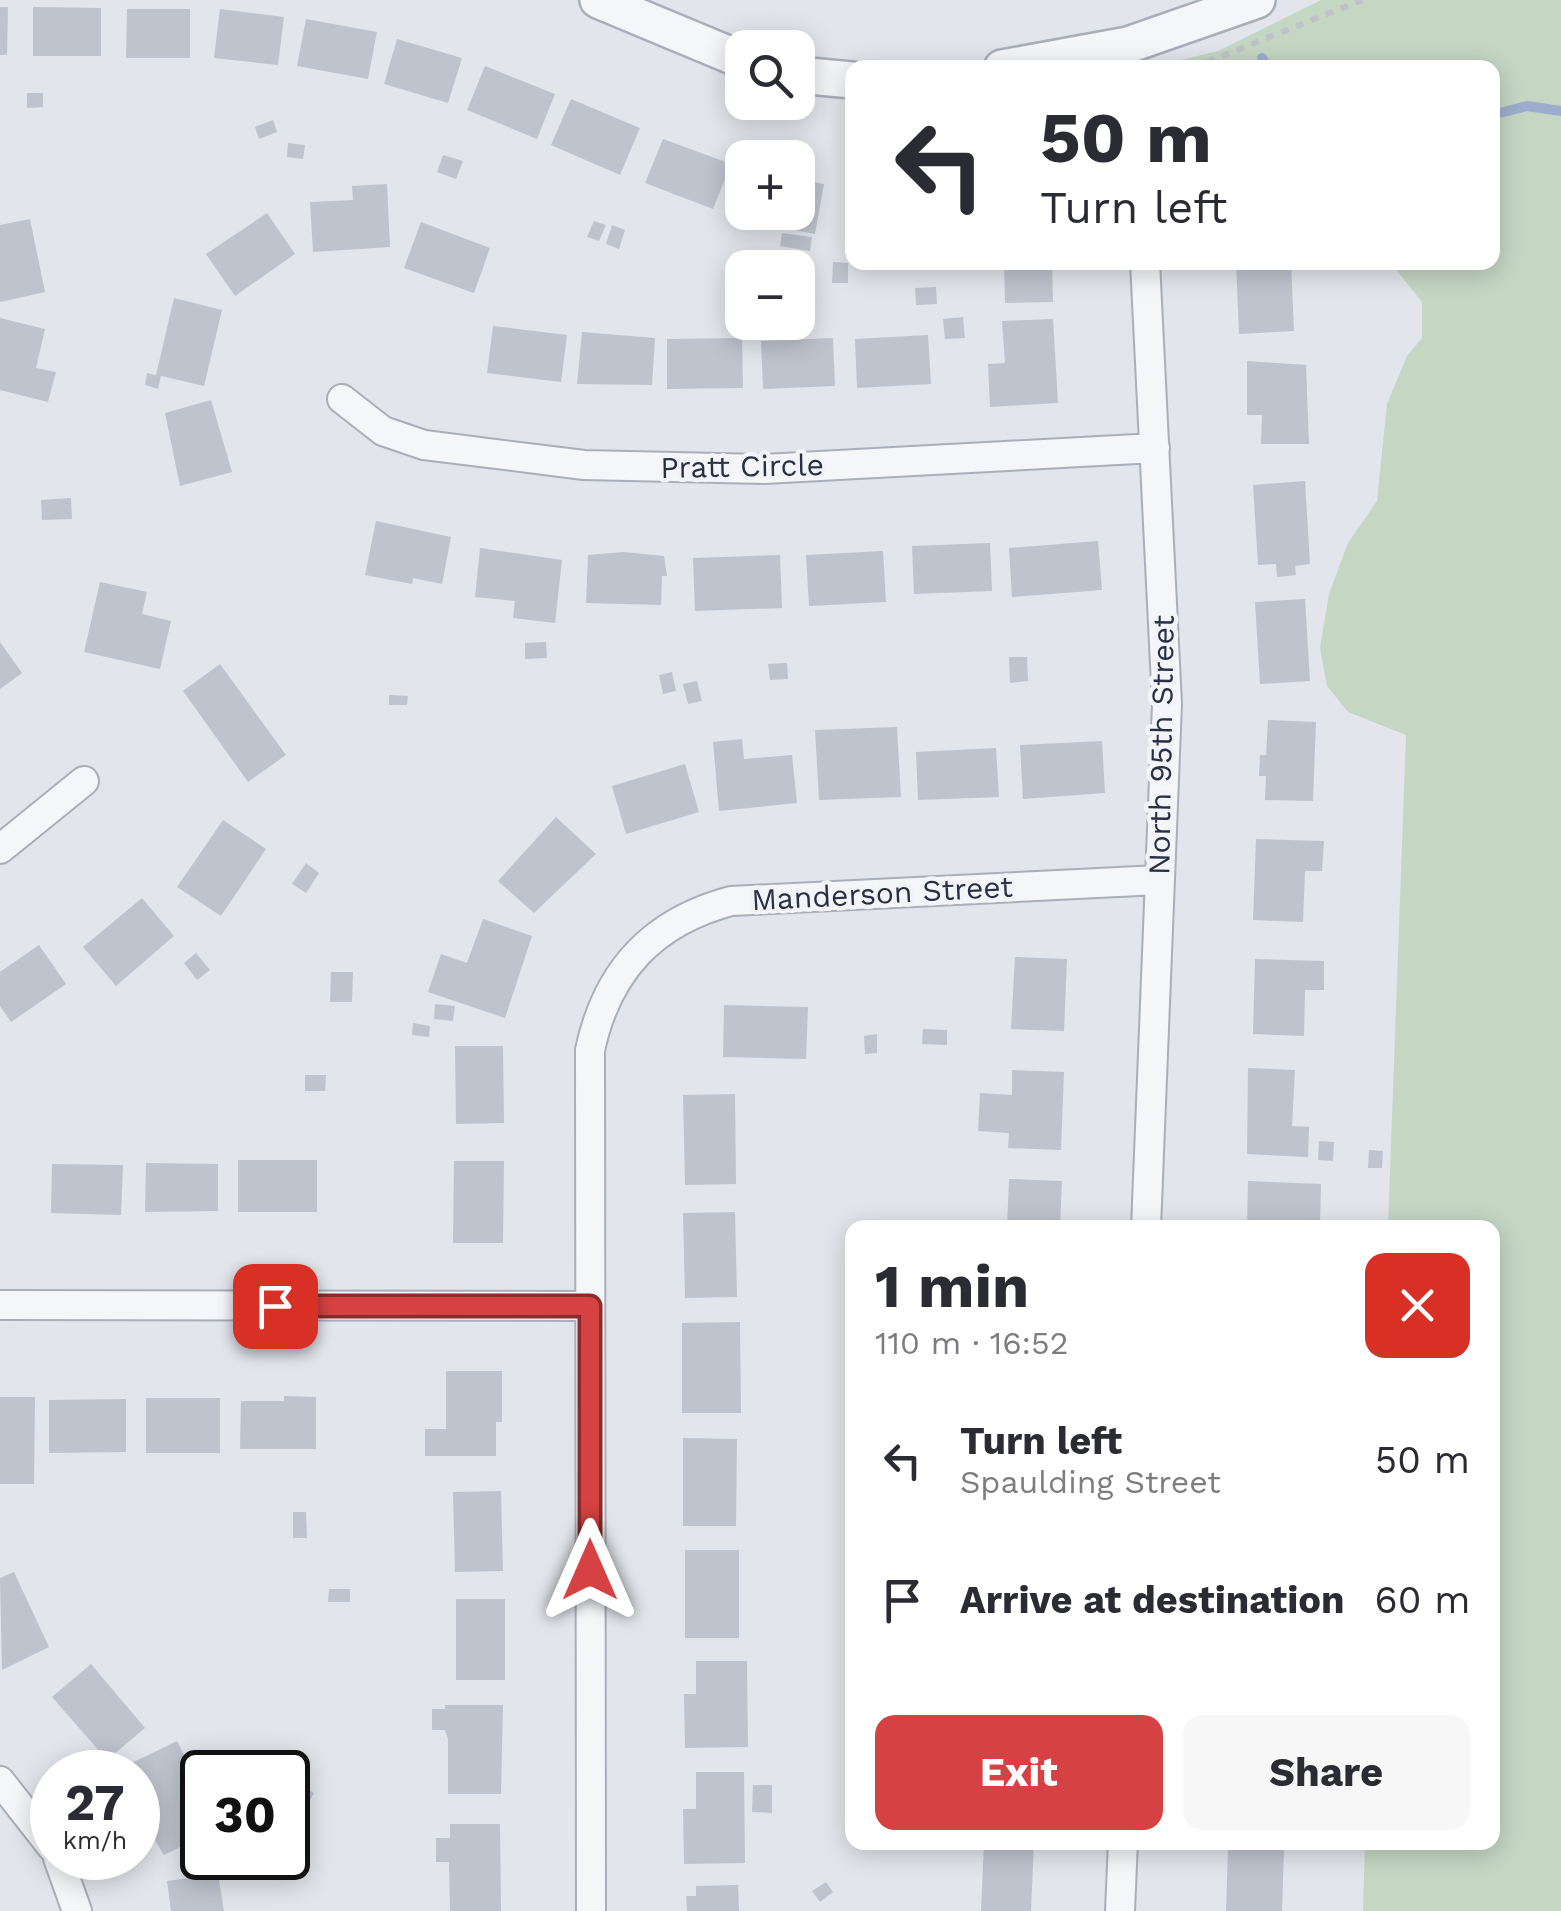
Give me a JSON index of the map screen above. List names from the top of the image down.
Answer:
{
  "streets": {
    "street": ["Pratt Circle", "North 95th Street", "Manderson Street"]
  },
  "crossings": [
    ["Pratt Circle", "North 95th Street"],
    ["North 95th Street", "Manderson Street"]
  ],
  "page": {
    "map_buttons": ["+", "−"],
    "turn": ["50 m", "Turn left"],
    "heading": ["1 min", "110 m · 16:52"],
    "list": [
      {
        "name": "Turn left",
        "note": "Spaulding Street",
        "value": "50 m"
      },
      {
        "name": "Arrive at destination",
        "value": "60 m"
      }
    ],
    "buttons": ["Exit", "Share"],
    "speed": "27 km/h",
    "limit": "30"
  }
}
